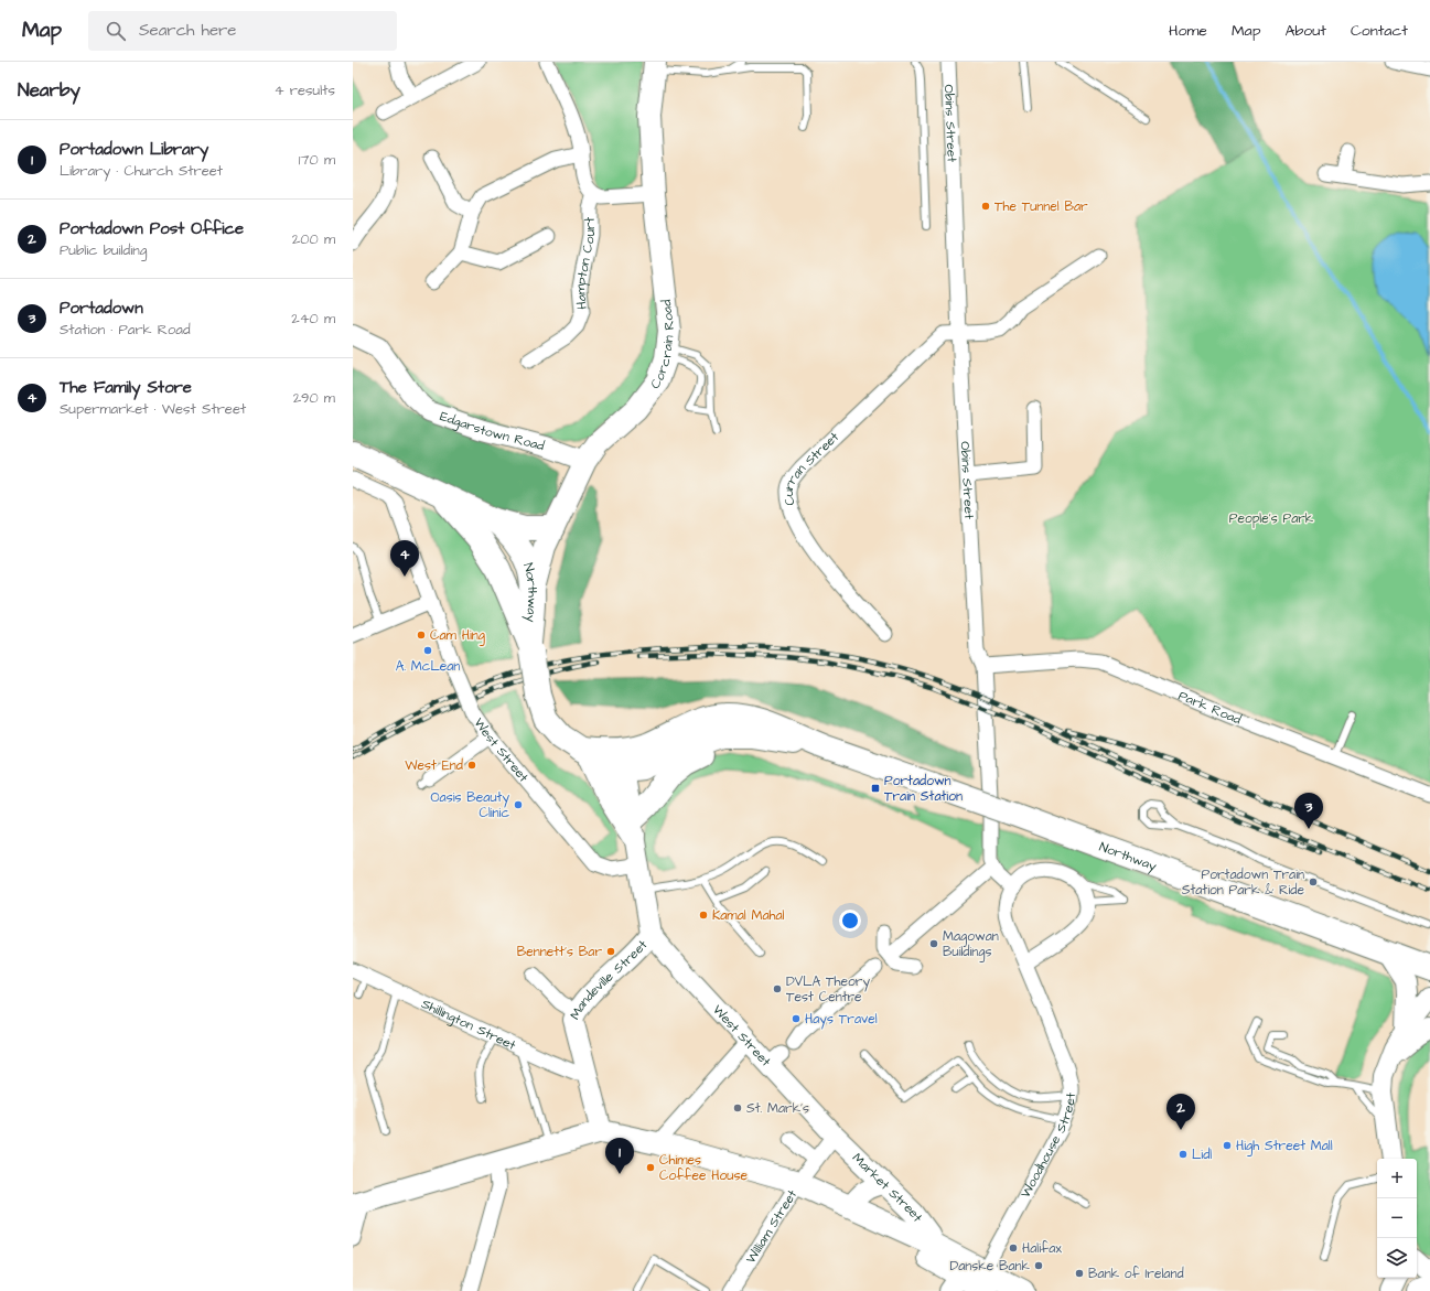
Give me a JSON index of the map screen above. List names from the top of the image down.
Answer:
{
  "streets": {
    "highway": ["Northway"],
    "main road": ["Corcrain Road", "Market Street"],
    "street": [
      "Obins Street",
      "Hampton Court",
      "Edgarstown Road",
      "Curran Street",
      "Park Road",
      "West Street",
      "Mandeville Street",
      "Shillington Street",
      "Woodhouse Street",
      "William Street"
    ]
  },
  "crossings": [
    ["Obins Street", "Curran Street"],
    ["Obins Street", "Park Road"],
    ["Corcrain Road", "Edgarstown Road"],
    ["Corcrain Road", "Northway"],
    ["Northway", "Mandeville Street"],
    ["West Street", "Mandeville Street"],
    ["West Street", "Market Street"],
    ["West Street", "William Street"],
    ["Mandeville Street", "Shillington Street"],
    ["Mandeville Street", "Market Street"],
    ["Woodhouse Street", "Market Street"],
    ["Market Street", "William Street"]
  ],
  "parks": ["People's Park"],
  "places": {
    "other": [
      "The Tunnel Bar",
      "Cam Hing",
      "A. McLean",
      "West End",
      "Oasis Beauty Clinic",
      "Portadown Train Station Park & Ride",
      "Kamal Mahal",
      "Magowan Buildings",
      "Bennett's Bar",
      "DVLA Theory Test Centre",
      "Hays Travel",
      "St. Mark's",
      "High Street Mall",
      "Lidl",
      "Chimes Coffee House",
      "Halifax",
      "Danske Bank",
      "Bank of Ireland"
    ],
    "transit": ["Portadown Train Station"]
  },
  "page": {
    "header": "Map",
    "search": "Search here",
    "nav": [
      "Home",
      "Map",
      "About",
      "Contact"
    ],
    "heading": ["Nearby", "4 results"],
    "list": [
      {
        "mark": "1",
        "name": "Portadown Library",
        "note": "Library · Church Street",
        "value": "170 m"
      },
      {
        "mark": "2",
        "name": "Portadown Post Office",
        "note": "Public building",
        "value": "200 m"
      },
      {
        "mark": "3",
        "name": "Portadown",
        "note": "Station · Park Road",
        "value": "240 m"
      },
      {
        "mark": "4",
        "name": "The Family Store",
        "note": "Supermarket · West Street",
        "value": "290 m"
      }
    ],
    "pins": [
      "4",
      "3",
      "2",
      "1"
    ],
    "map_buttons": ["+", "−"]
  }
}
